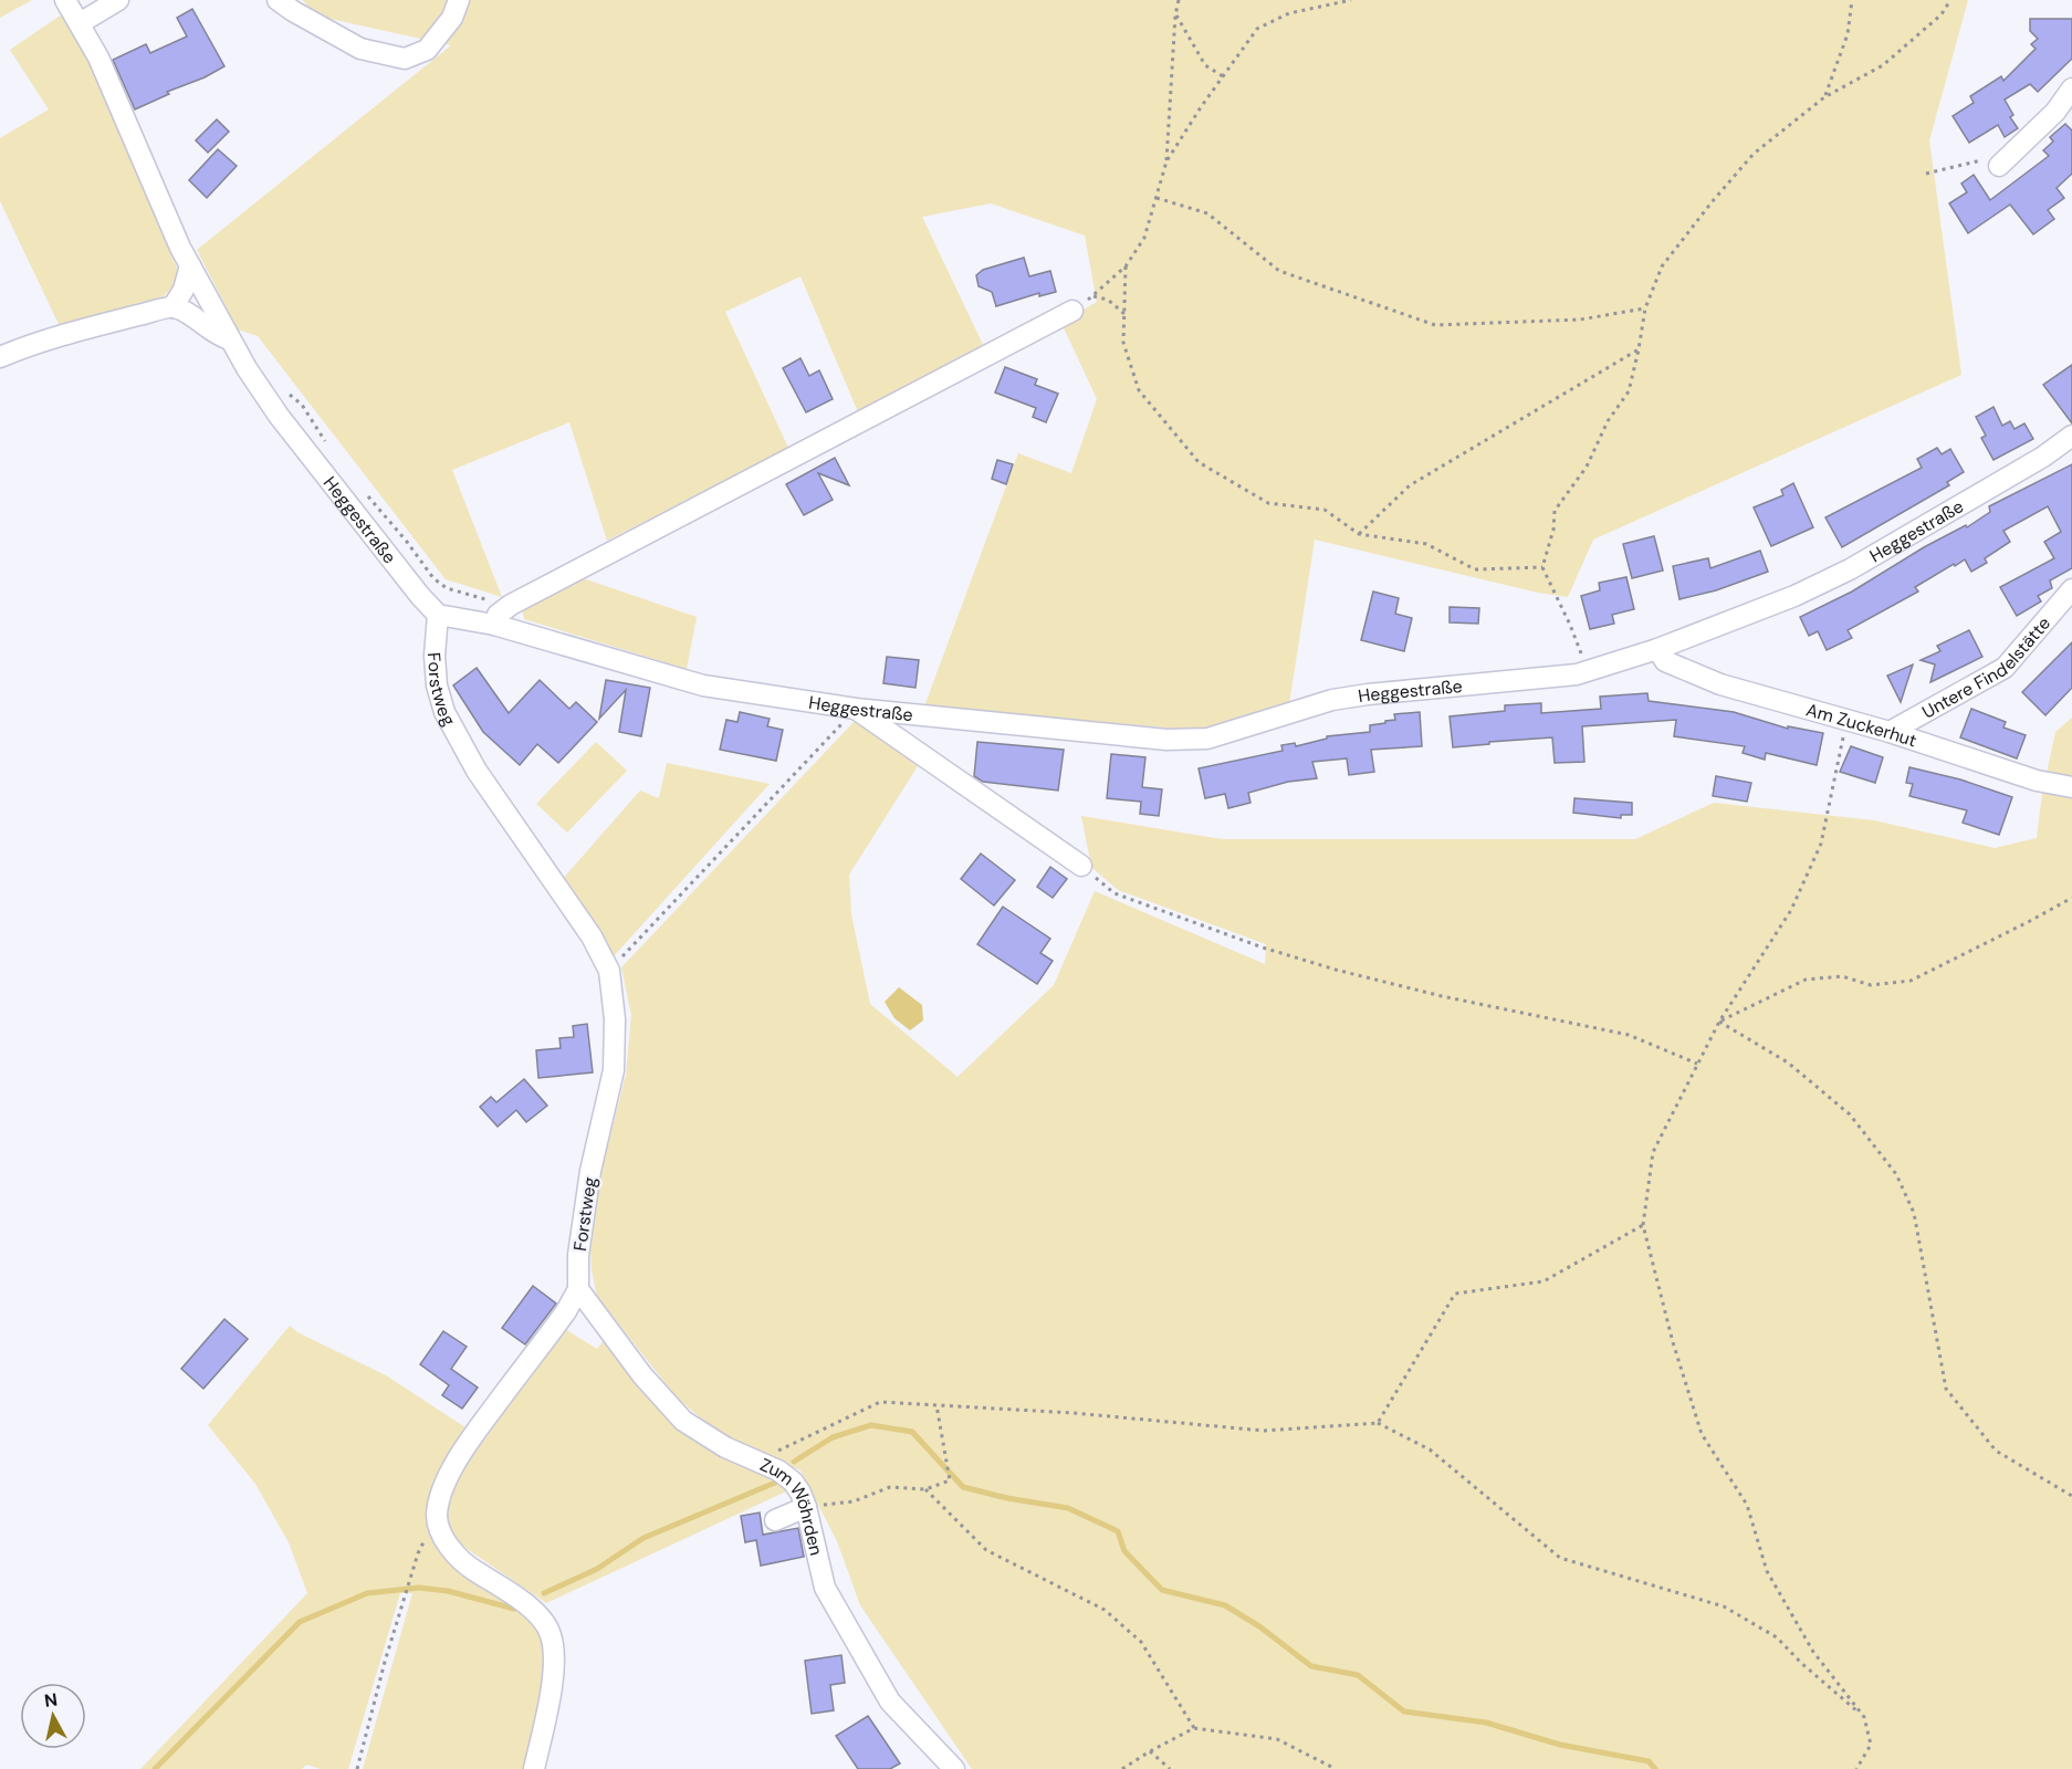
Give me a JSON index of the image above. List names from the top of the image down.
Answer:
{
  "streets": {
    "street": [
      "Heggestraße",
      "Untere Findelstätte",
      "Forstweg",
      "Am Zuckerhut",
      "Zum Wöhrden"
    ]
  },
  "crossings": [
    ["Heggestraße", "Forstweg"],
    ["Heggestraße", "Am Zuckerhut"],
    ["Untere Findelstätte", "Am Zuckerhut"],
    ["Forstweg", "Zum Wöhrden"]
  ],
  "north": "top"
}
